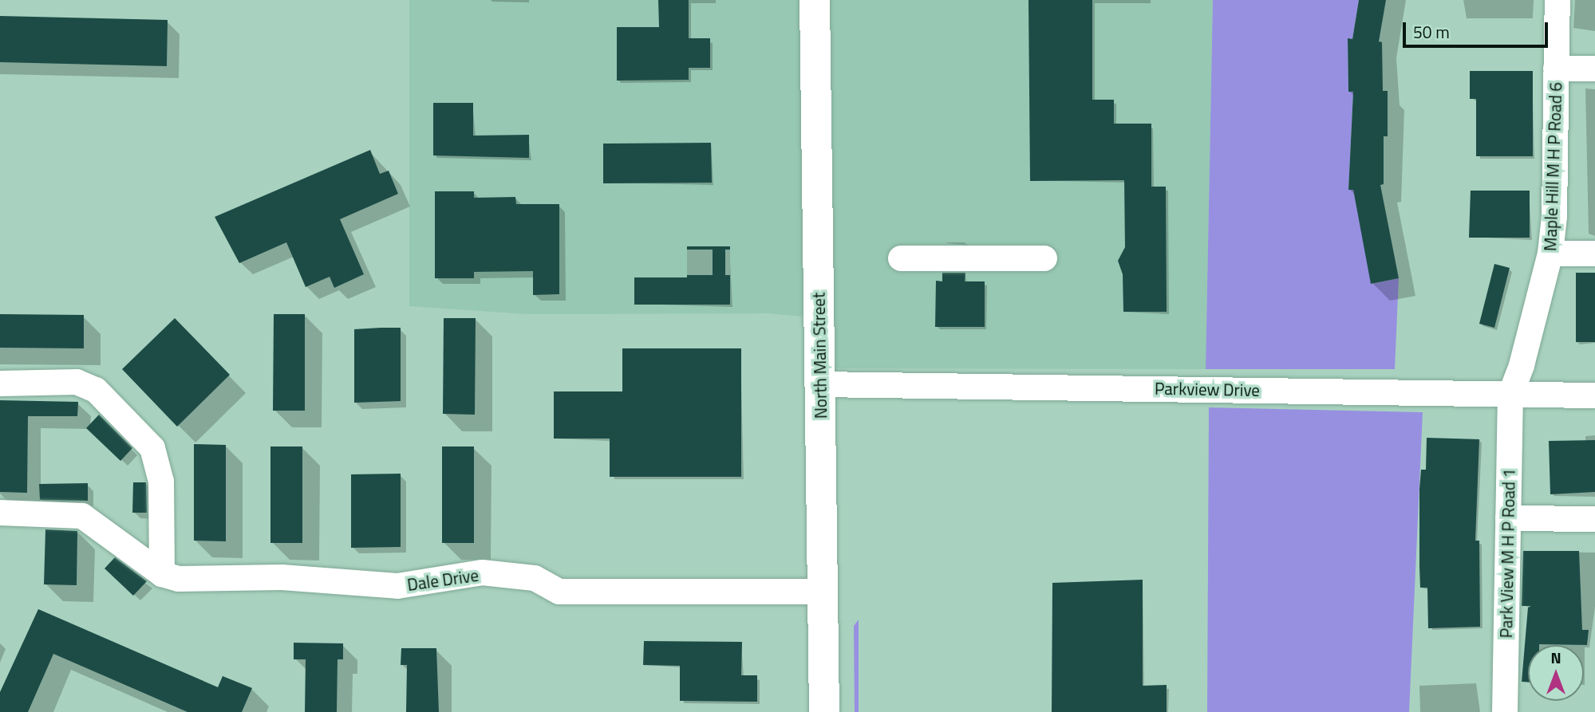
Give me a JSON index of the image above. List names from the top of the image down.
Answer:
{
  "streets": {
    "main road": ["North Main Street"],
    "street": [
      "Maple Hill M H P Road 6",
      "Parkview Drive",
      "Park View M H P Road 1",
      "Dale Drive"
    ]
  },
  "crossings": [
    ["Maple Hill M H P Road 6", "Parkview Drive"],
    ["Maple Hill M H P Road 6", "Park View M H P Road 1"],
    ["North Main Street", "Parkview Drive"],
    ["North Main Street", "Dale Drive"],
    ["Parkview Drive", "Park View M H P Road 1"]
  ],
  "scale_bar": "50 m",
  "north": "top"
}
